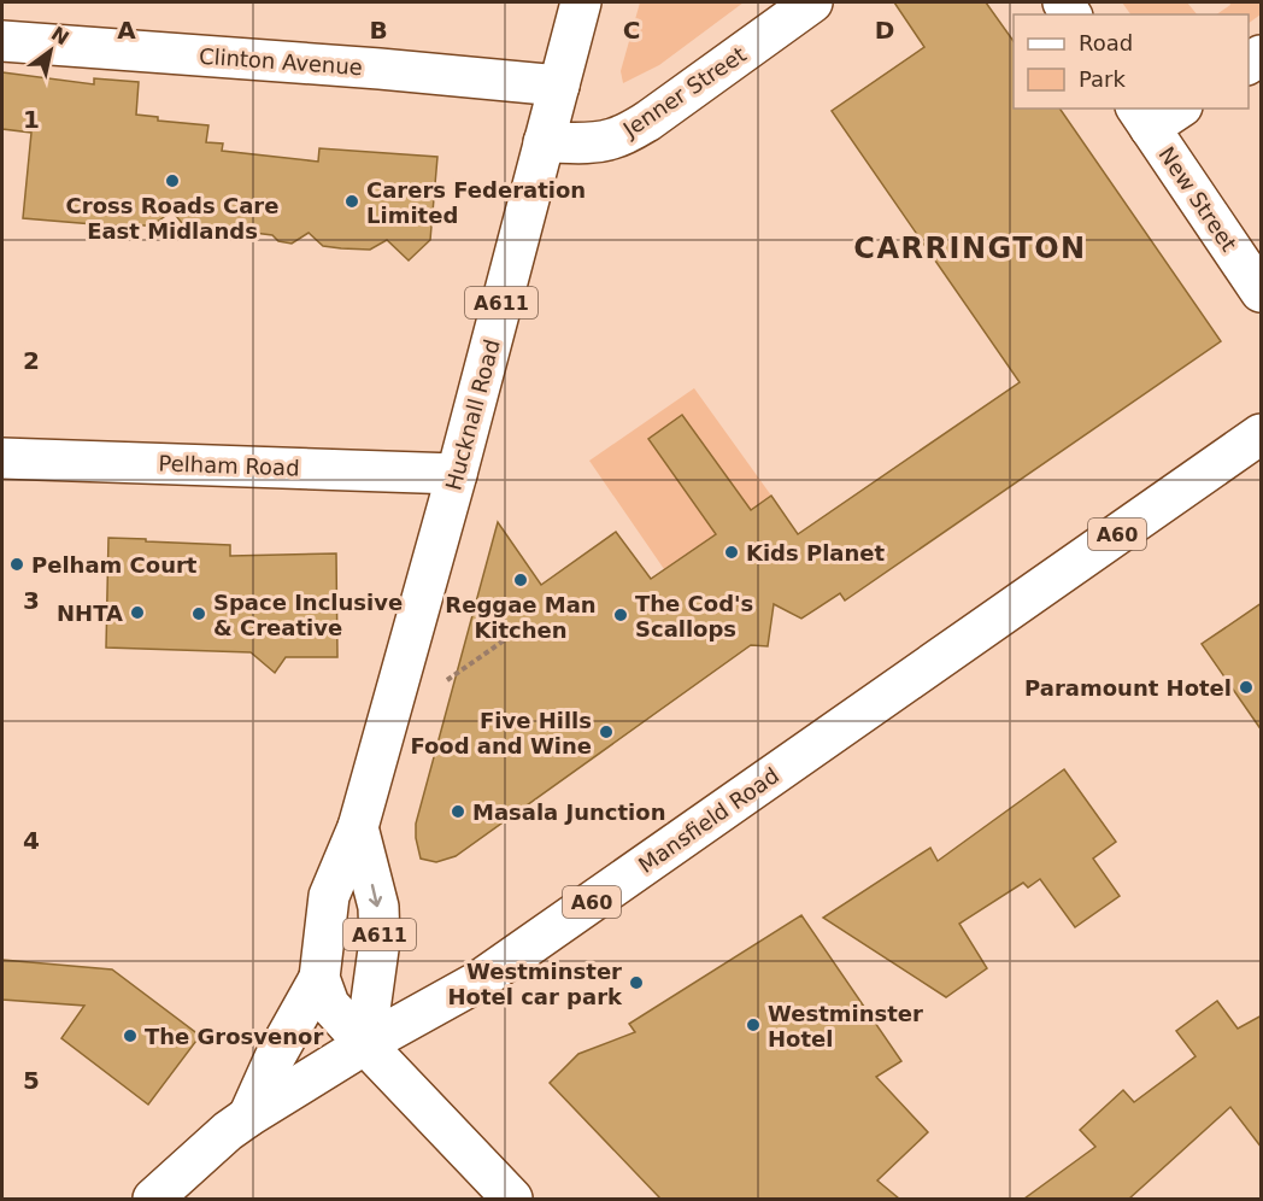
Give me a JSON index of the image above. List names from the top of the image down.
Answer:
{
  "streets": {
    "main road": [
      "Clinton Avenue",
      "Jenner Street",
      "New Street",
      "A611",
      "Hucknall Road",
      "Pelham Road",
      "A60",
      "Mansfield Road"
    ]
  },
  "crossings": [
    ["Clinton Avenue", "Hucknall Road"],
    ["Jenner Street", "Hucknall Road"],
    ["Hucknall Road", "Pelham Road"],
    ["Hucknall Road", "Mansfield Road"]
  ],
  "districts": ["CARRINGTON"],
  "places": [
    "Cross Roads Care East Midlands",
    "Carers Federation Limited",
    "Kids Planet",
    "Pelham Court",
    "Reggae Man Kitchen",
    "NHTA",
    "Space Inclusive & Creative",
    "The Cod's Scallops",
    "Paramount Hotel",
    "Five Hills Food and Wine",
    "Masala Junction",
    "Westminster Hotel car park",
    "Westminster Hotel",
    "The Grosvenor"
  ],
  "legend": ["Road", "Park"],
  "north": "top right",
  "grid": {
    "columns": [
      "A",
      "B",
      "C",
      "D"
    ],
    "rows": [
      "1",
      "2",
      "3",
      "4",
      "5"
    ]
  }
}
